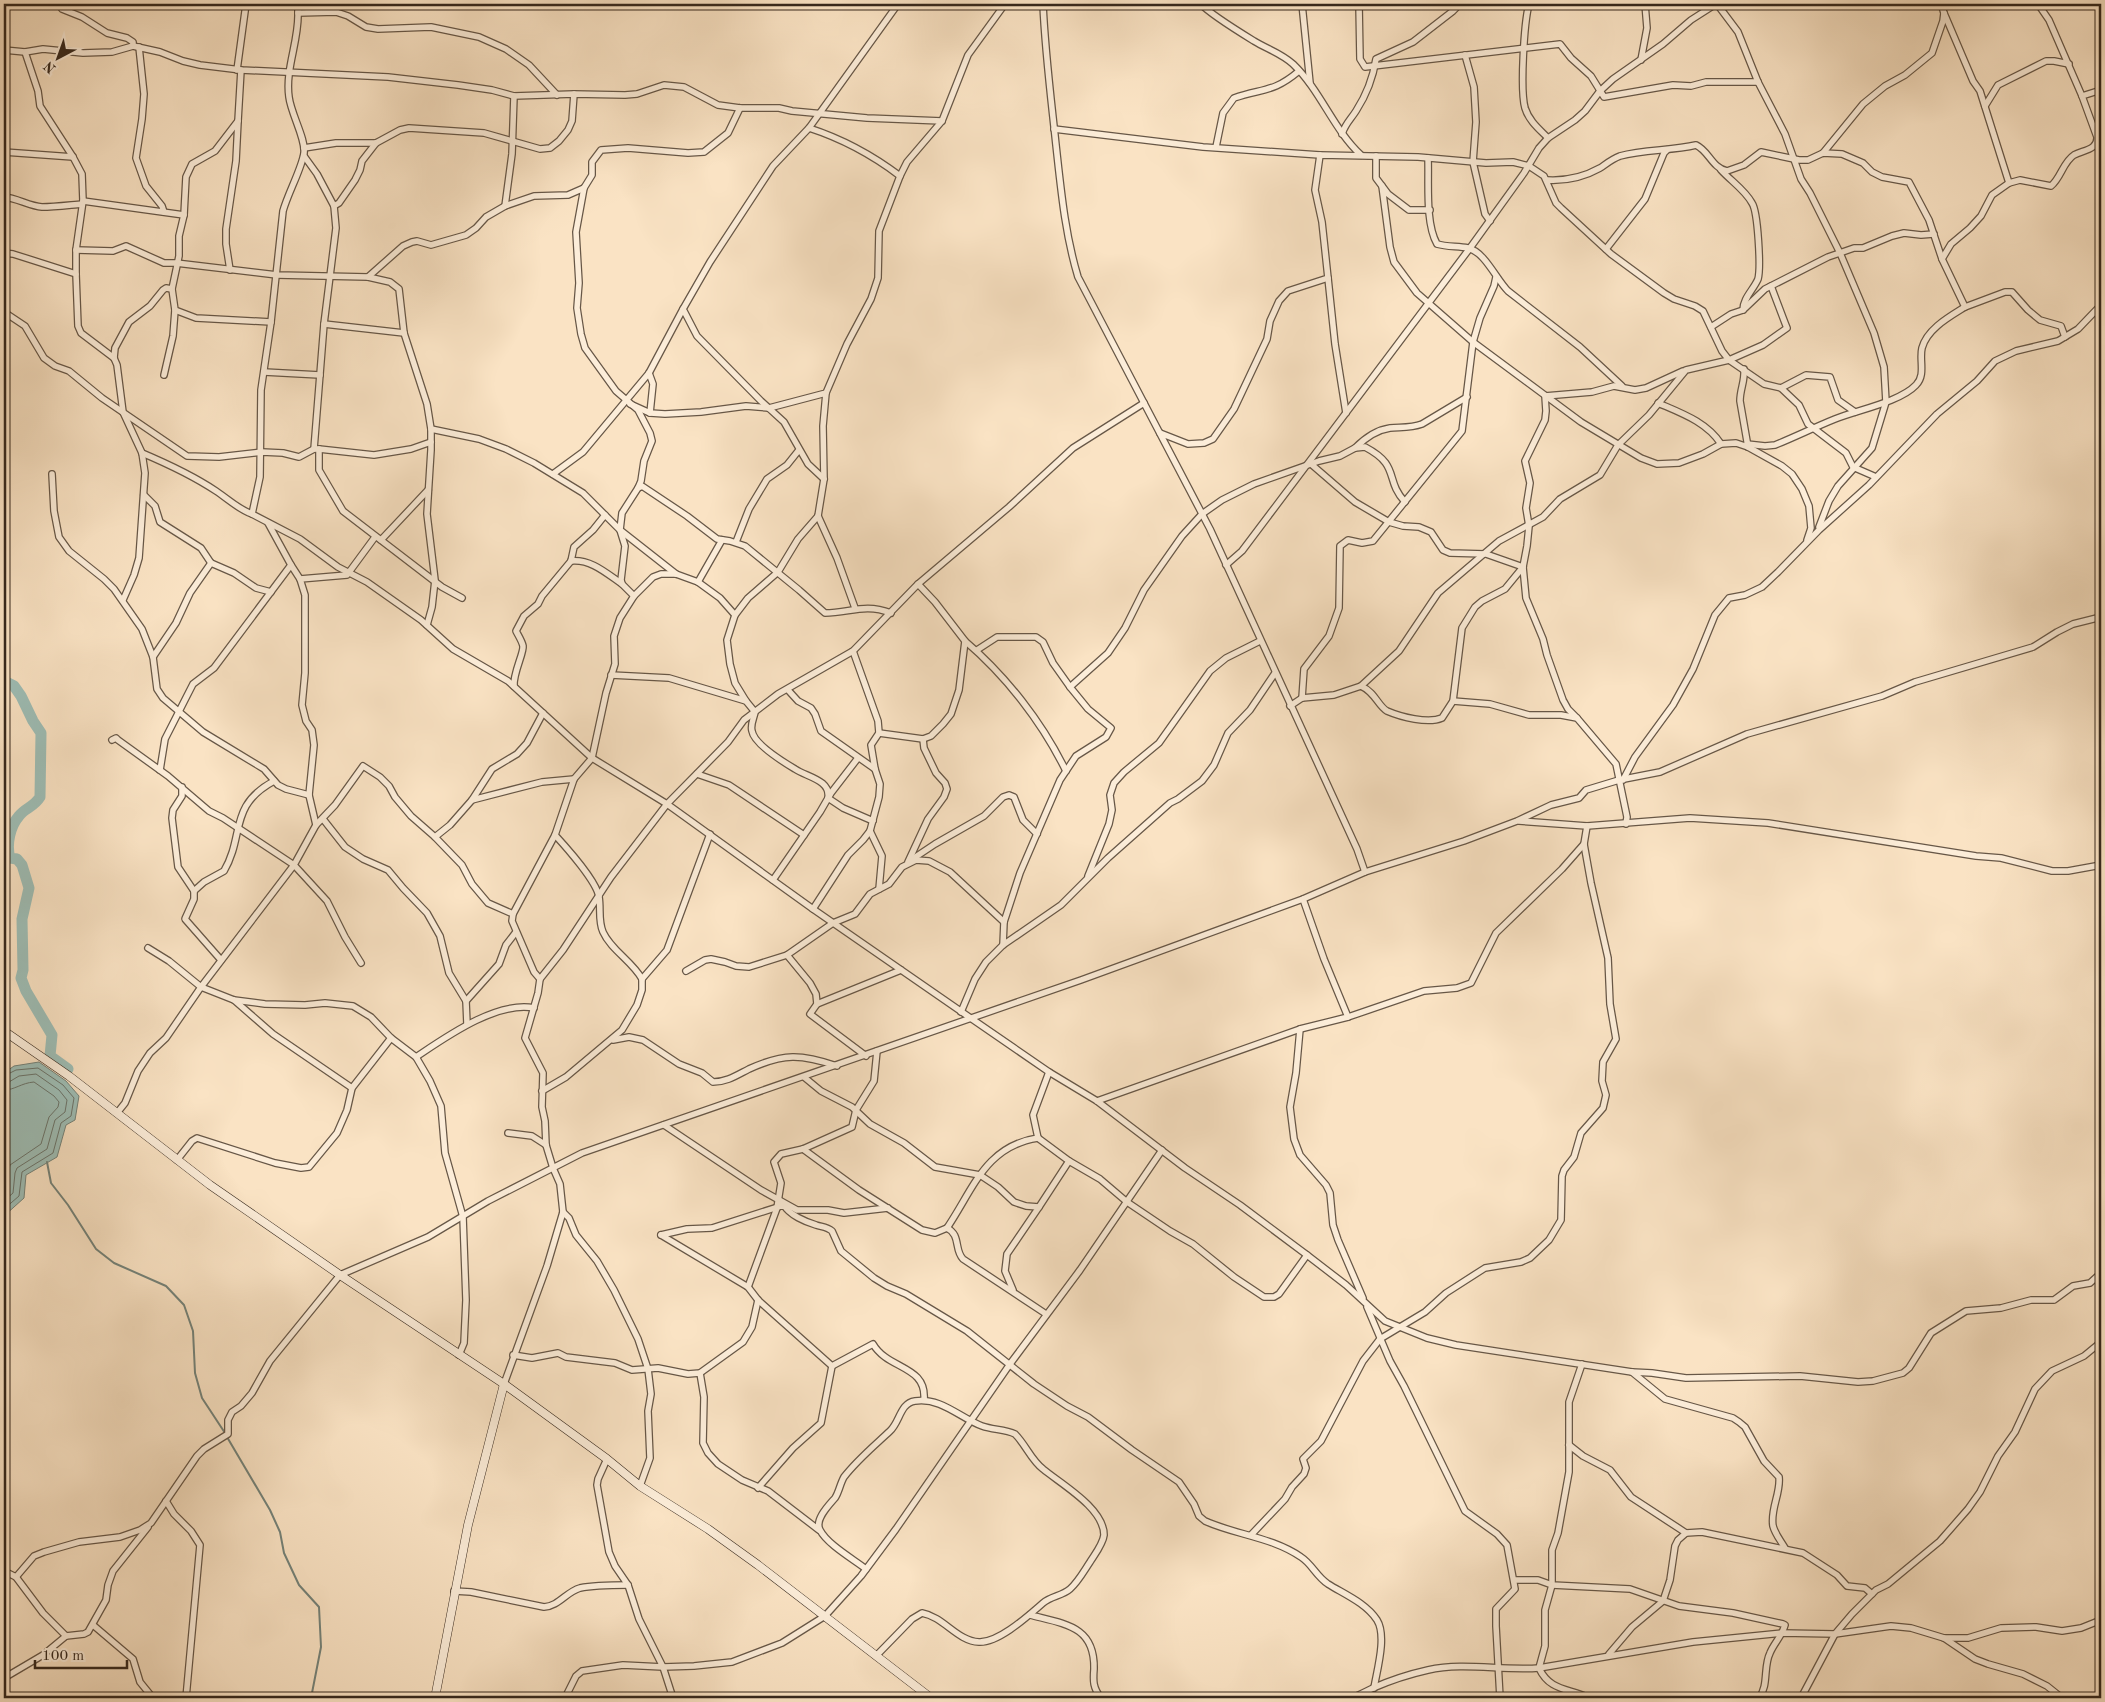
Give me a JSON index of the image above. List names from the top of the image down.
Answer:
{
  "scale_bar": "100 m",
  "north": "bottom left"
}
